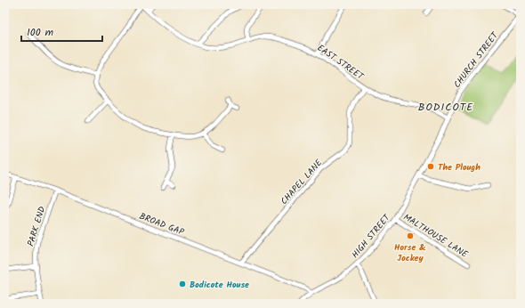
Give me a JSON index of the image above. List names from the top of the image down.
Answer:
{
  "streets": {
    "street": [
      "CHURCH STREET",
      "EAST STREET",
      "CHAPEL LANE",
      "BROAD GAP",
      "PARK END",
      "MALTHOUSE LANE",
      "HIGH STREET"
    ]
  },
  "crossings": [
    ["CHURCH STREET", "EAST STREET"],
    ["CHURCH STREET", "HIGH STREET"],
    ["EAST STREET", "CHAPEL LANE"],
    ["EAST STREET", "HIGH STREET"],
    ["CHAPEL LANE", "BROAD GAP"],
    ["BROAD GAP", "PARK END"],
    ["BROAD GAP", "HIGH STREET"],
    ["MALTHOUSE LANE", "HIGH STREET"]
  ],
  "districts": ["BODICOTE"],
  "places": ["The Plough", "Horse & Jockey", "Bodicote House"],
  "scale_bar": "100 m"
}
